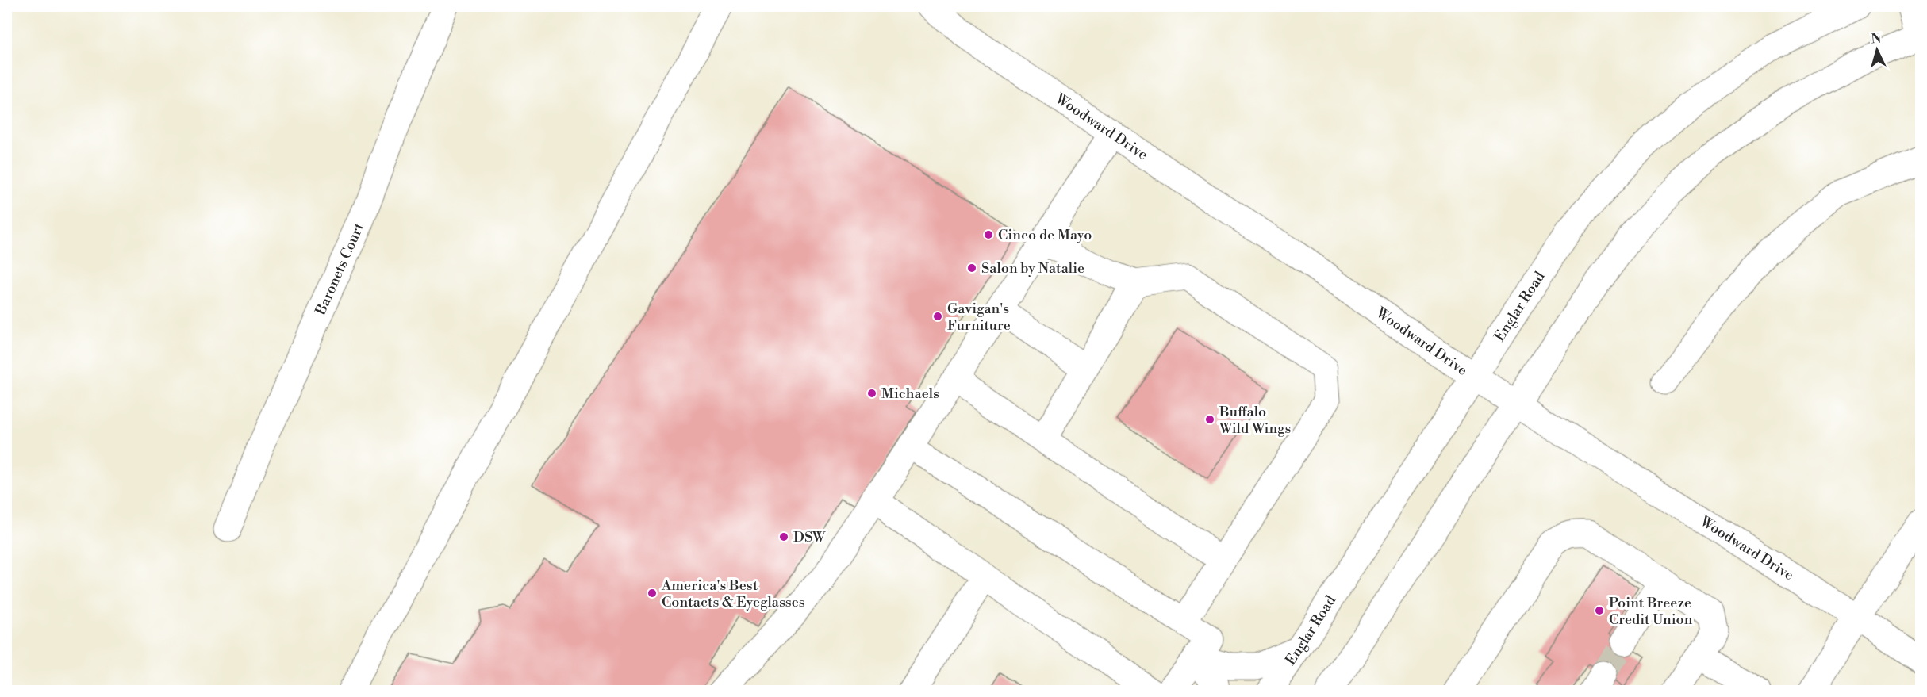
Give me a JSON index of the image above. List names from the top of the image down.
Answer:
{
  "streets": {
    "main road": ["Woodward Drive", "Baronets Court", "Englar Road"]
  },
  "crossings": [
    ["Woodward Drive", "Englar Road"]
  ],
  "places": [
    "Cinco de Mayo",
    "Salon by Natalie",
    "Gavigan's Furniture",
    "Michaels",
    "Buffalo Wild Wings",
    "DSW",
    "America's Best Contacts & Eyeglasses",
    "Point Breeze Credit Union"
  ],
  "north": "top"
}
